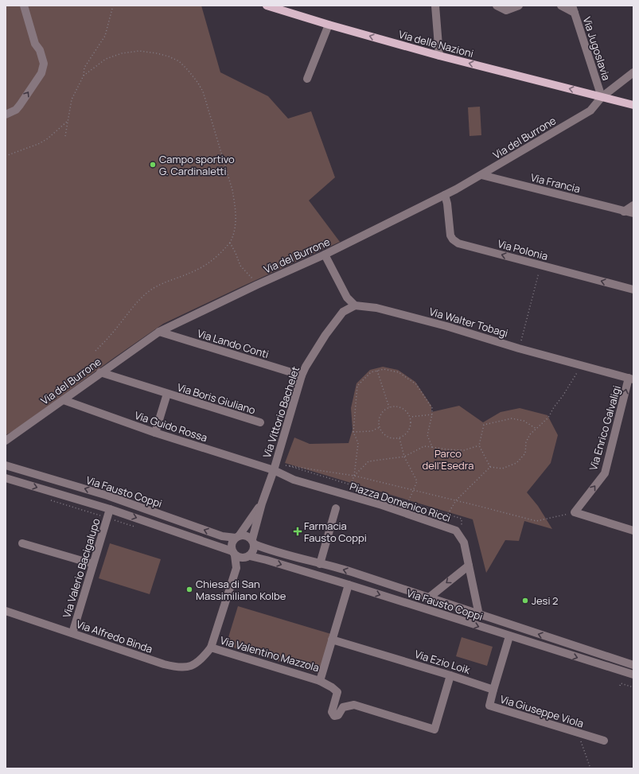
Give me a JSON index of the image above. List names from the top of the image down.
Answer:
{
  "streets": {
    "main road": ["Via delle Nazioni"],
    "street": [
      "Via Jugoslavia",
      "Via del Burrone",
      "Via Francia",
      "Via Polonia",
      "Via Walter Tobagi",
      "Via Lando Conti",
      "Via Boris Giuliano",
      "Via Vittorio Bachelet",
      "Via Guido Rossa",
      "Via Enrico Galvaligi",
      "Via Fausto Coppi",
      "Piazza Domenico Ricci",
      "Via Valerio Bacigalupo",
      "Via Alfredo Binda",
      "Via Valentino Mazzola",
      "Via Ezio Loik",
      "Via Giuseppe Viola"
    ]
  },
  "crossings": [
    ["Via delle Nazioni", "Via Jugoslavia"],
    ["Via delle Nazioni", "Via del Burrone"],
    ["Via Jugoslavia", "Via del Burrone"],
    ["Via del Burrone", "Via Francia"],
    ["Via del Burrone", "Via Polonia"],
    ["Via del Burrone", "Via Lando Conti"],
    ["Via del Burrone", "Via Boris Giuliano"],
    ["Via del Burrone", "Via Guido Rossa"],
    ["Via Walter Tobagi", "Via Vittorio Bachelet"],
    ["Via Walter Tobagi", "Via Enrico Galvaligi"],
    ["Via Lando Conti", "Via Vittorio Bachelet"],
    ["Via Boris Giuliano", "Via Guido Rossa"],
    ["Via Vittorio Bachelet", "Via Guido Rossa"],
    ["Via Vittorio Bachelet", "Via Fausto Coppi"],
    ["Via Vittorio Bachelet", "Piazza Domenico Ricci"],
    ["Via Guido Rossa", "Piazza Domenico Ricci"],
    ["Via Fausto Coppi", "Piazza Domenico Ricci"],
    ["Via Fausto Coppi", "Via Valerio Bacigalupo"],
    ["Via Fausto Coppi", "Via Valentino Mazzola"],
    ["Via Valerio Bacigalupo", "Via Alfredo Binda"],
    ["Via Alfredo Binda", "Via Valentino Mazzola"],
    ["Via Valentino Mazzola", "Via Ezio Loik"],
    ["Via Ezio Loik", "Via Giuseppe Viola"]
  ],
  "one_way": ["Via delle Nazioni", "Via Polonia", "Via Enrico Galvaligi"],
  "parks": ["Parco dell'Esedra"],
  "places": {
    "other": ["Campo sportivo G. Cardinaletti", "Chiesa di San Massimiliano Kolbe", "Jesi 2"],
    "health": ["Farmacia Fausto Coppi"]
  }
}
